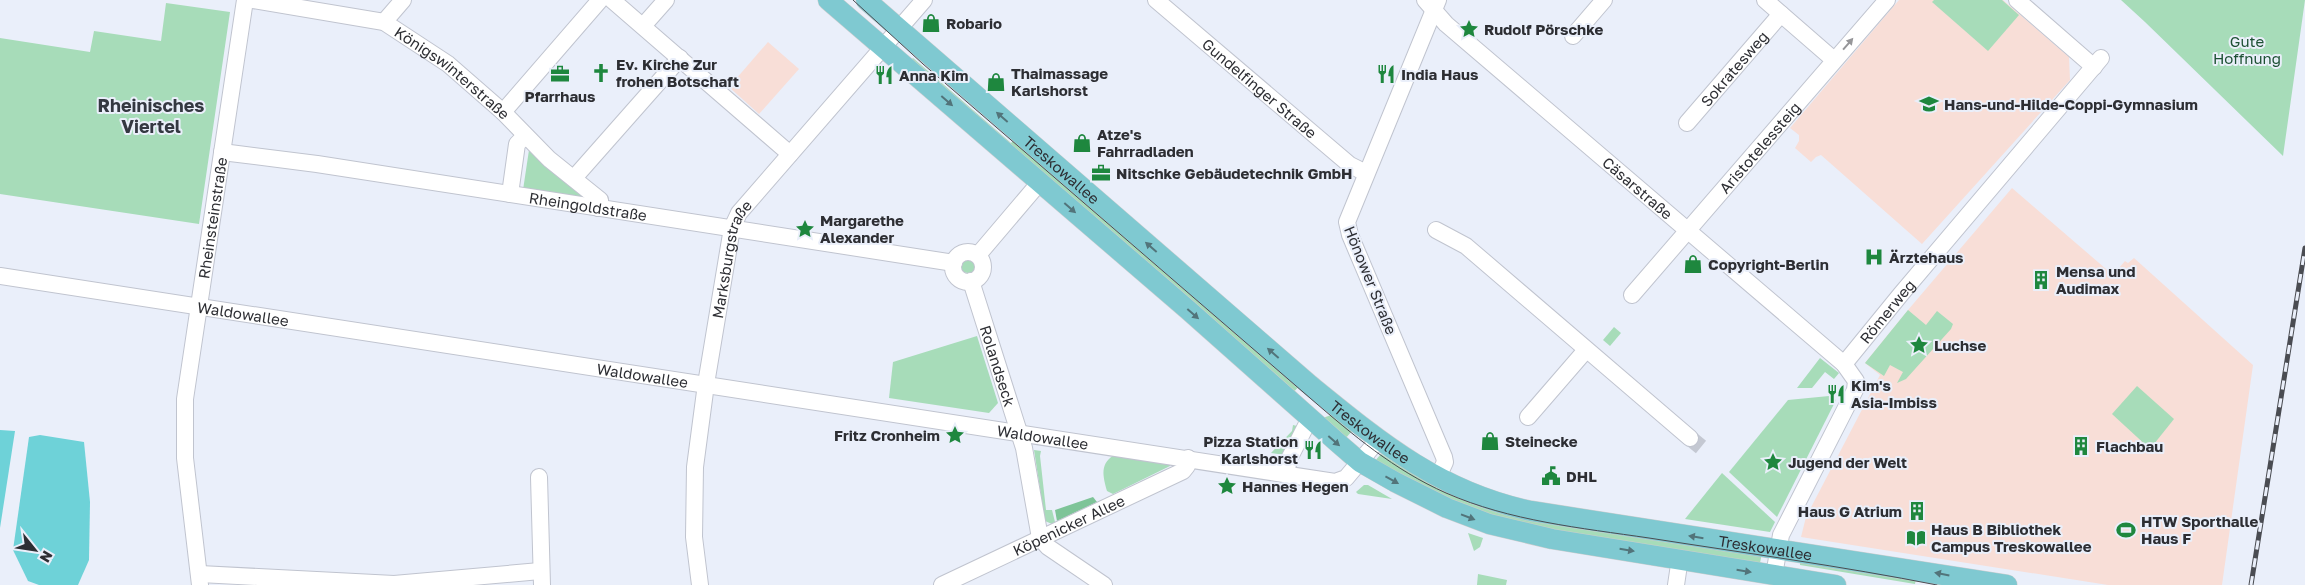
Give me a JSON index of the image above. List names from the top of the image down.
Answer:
{
  "streets": {
    "main road": ["Treskowallee"],
    "street": [
      "Sokratesweg",
      "Königswinterstraße",
      "Gundelfinger Straße",
      "Aristotelessteig",
      "Cäsarstraße",
      "Rheingoldstraße",
      "Rheinsteinstraße",
      "Marksburgstraße",
      "Hönower Straße",
      "Römerweg",
      "Waldowallee",
      "Rolandseck",
      "Köpenicker Allee"
    ]
  },
  "crossings": [
    ["Königswinterstraße", "Rheingoldstraße"],
    ["Gundelfinger Straße", "Hönower Straße"],
    ["Aristotelessteig", "Cäsarstraße"],
    ["Treskowallee", "Marksburgstraße"],
    ["Treskowallee", "Hönower Straße"],
    ["Treskowallee", "Waldowallee"],
    ["Cäsarstraße", "Hönower Straße"],
    ["Cäsarstraße", "Römerweg"],
    ["Rheingoldstraße", "Rheinsteinstraße"],
    ["Rheingoldstraße", "Marksburgstraße"],
    ["Rheingoldstraße", "Rolandseck"],
    ["Rheinsteinstraße", "Waldowallee"],
    ["Marksburgstraße", "Waldowallee"],
    ["Waldowallee", "Rolandseck"],
    ["Waldowallee", "Köpenicker Allee"],
    ["Rolandseck", "Köpenicker Allee"]
  ],
  "districts": ["Rheinisches Viertel"],
  "parks": ["Gute Hoffnung"],
  "places": {
    "shop": [
      "Robario",
      "Thaimassage Karlshorst",
      "Atze's Fahrradladen",
      "Copyright-Berlin",
      "Steinecke"
    ],
    "place": [
      "Rudolf Pörschke",
      "Margarethe Alexander",
      "Luchse",
      "Fritz Cronheim",
      "Jugend der Welt",
      "Hannes Hegen"
    ],
    "church": ["Ev. Kirche Zur frohen Botschaft"],
    "office": ["Pfarrhaus", "Nitschke Gebäudetechnik GmbH"],
    "restaurant": [
      "India Haus",
      "Anna Kim",
      "Kim's Asia-Imbiss",
      "Pizza Station Karlshorst"
    ],
    "school or university": ["Hans-und-Hilde-Coppi-Gymnasium"],
    "hospital": ["Ärztehaus"],
    "building": ["Mensa und Audimax", "Flachbau", "Haus G Atrium"],
    "public building": ["DHL"],
    "sports": ["HTW Sporthalle Haus F"],
    "library": ["Haus B Bibliothek Campus Treskowallee"]
  },
  "north": "bottom right"
}
